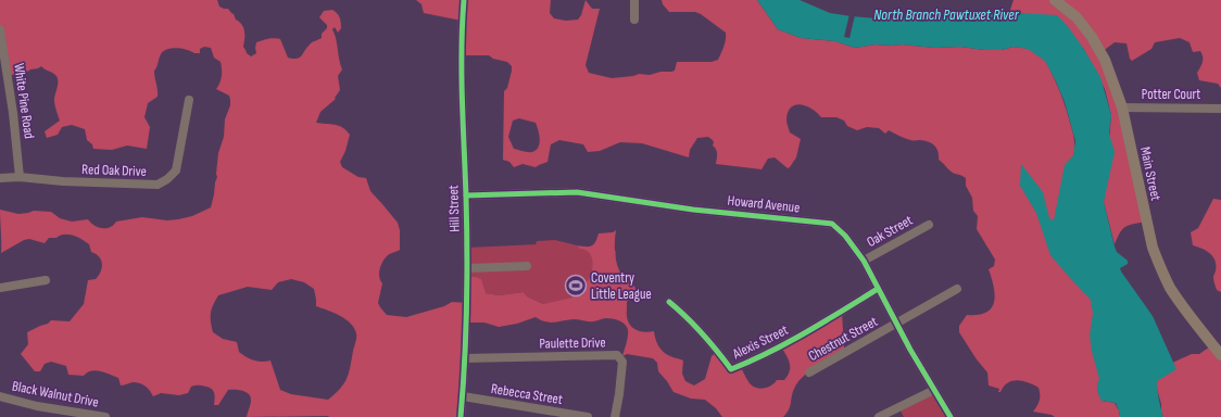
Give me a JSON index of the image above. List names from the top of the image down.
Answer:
{
  "streets": {
    "main road": ["Main Street"],
    "street": [
      "Potter Court",
      "White Pine Road",
      "Red Oak Drive",
      "Howard Avenue",
      "Hill Street",
      "Oak Street",
      "Chestnut Street",
      "Alexis Street",
      "Paulette Drive",
      "Black Walnut Drive",
      "Rebecca Street"
    ]
  },
  "crossings": [
    ["Potter Court", "Main Street"],
    ["White Pine Road", "Red Oak Drive"],
    ["Howard Avenue", "Hill Street"],
    ["Howard Avenue", "Oak Street"],
    ["Howard Avenue", "Chestnut Street"],
    ["Howard Avenue", "Alexis Street"],
    ["Hill Street", "Paulette Drive"],
    ["Hill Street", "Rebecca Street"]
  ],
  "water": ["North Branch Pawtuxet River"],
  "places": {
    "sports": ["Coventry Little League"]
  }
}
